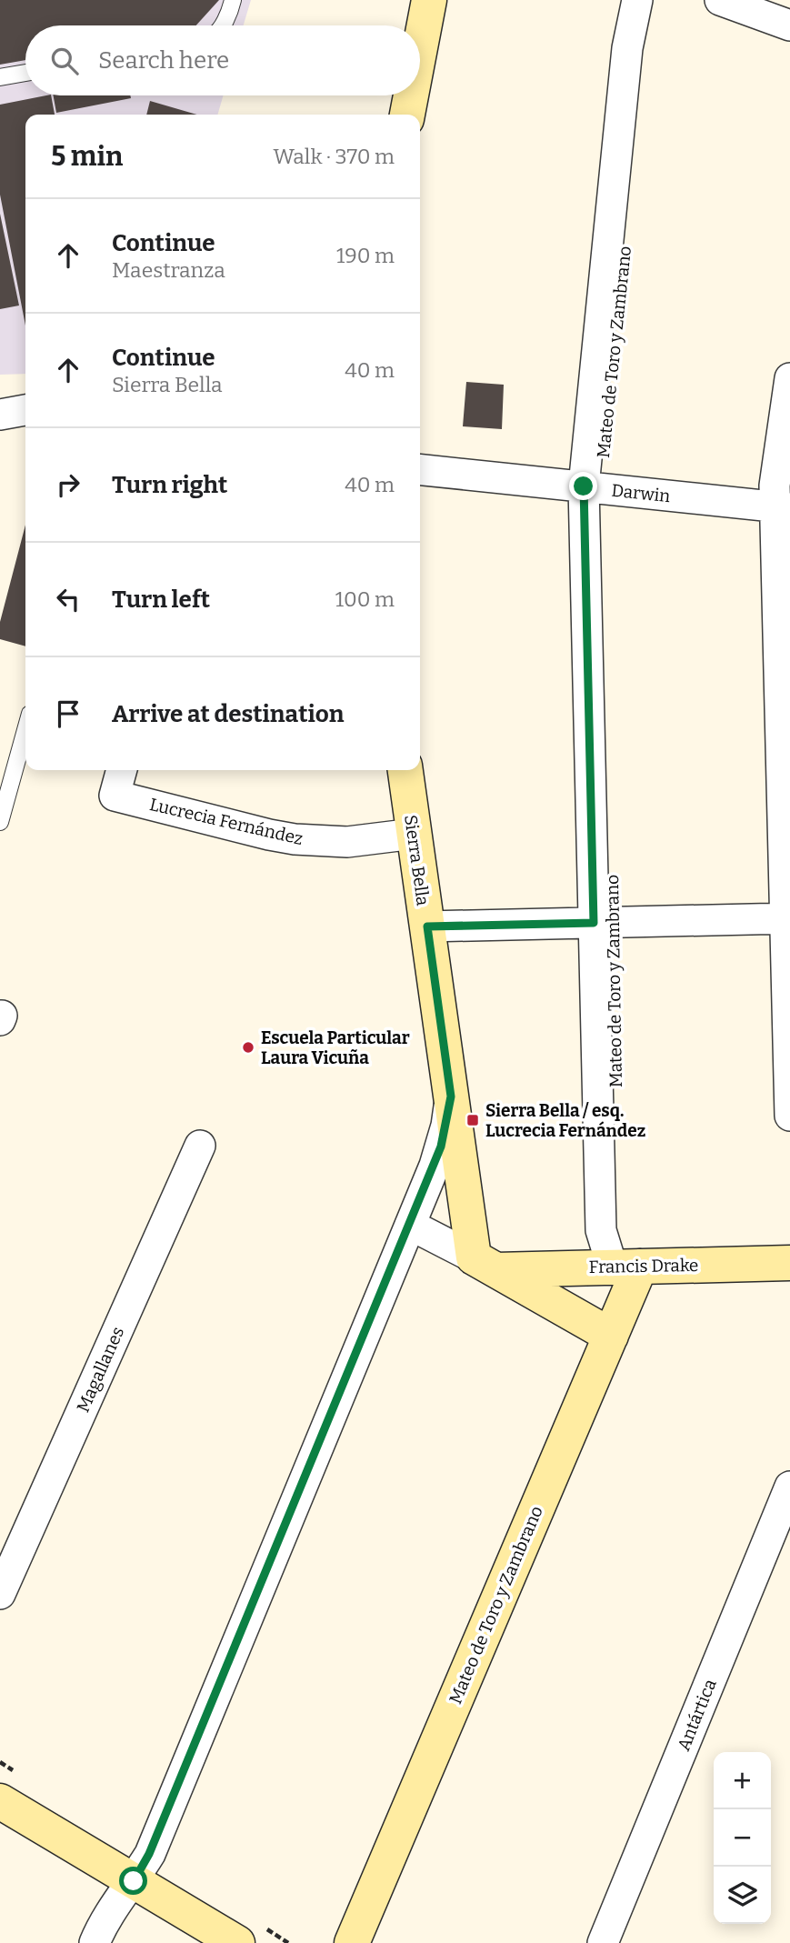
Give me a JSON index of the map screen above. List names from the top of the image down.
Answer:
{
  "streets": {
    "street": [
      "Mateo de Toro y Zambrano",
      "Darwin",
      "Lucrecia Fernández",
      "Sierra Bella",
      "Francis Drake",
      "Magallanes",
      "Antártica"
    ]
  },
  "crossings": [
    ["Mateo de Toro y Zambrano", "Darwin"],
    ["Mateo de Toro y Zambrano", "Francis Drake"],
    ["Lucrecia Fernández", "Sierra Bella"],
    ["Sierra Bella", "Francis Drake"]
  ],
  "places": {
    "other": ["Escuela Particular Laura Vicuña"],
    "transit": ["Sierra Bella / esq. Lucrecia Fernández"]
  },
  "page": {
    "search": "Search here",
    "heading": ["5 min", "Walk · 370 m"],
    "list": [
      ["Continue", "Maestranza", "190 m"],
      ["Continue", "Sierra Bella", "40 m"],
      ["Turn right", "40 m"],
      ["Turn left", "100 m"],
      "Arrive at destination"
    ],
    "map_buttons": ["+", "−"]
  }
}
